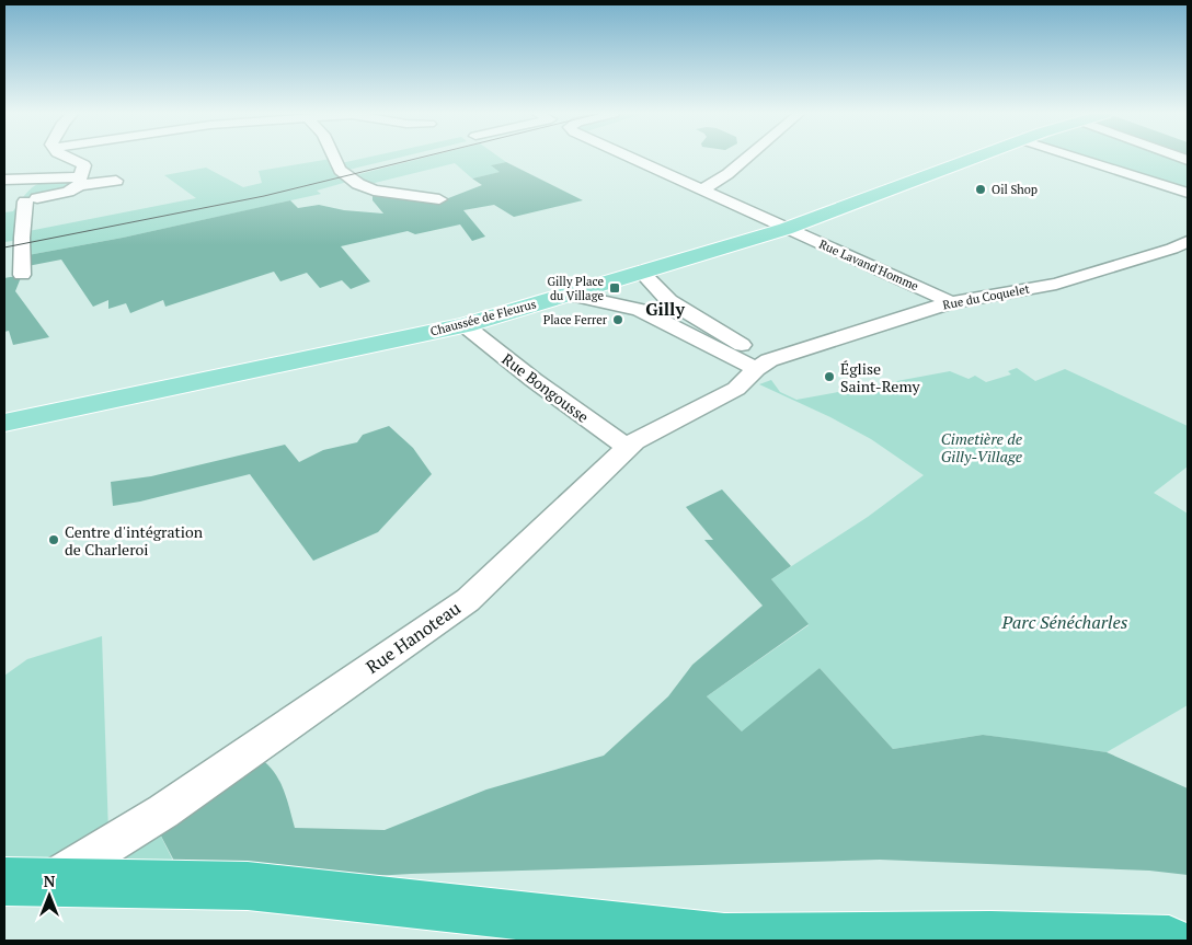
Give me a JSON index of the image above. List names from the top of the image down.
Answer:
{
  "streets": {
    "main road": ["Chaussée de Fleurus"],
    "street": [
      "Rue Lavand'Homme",
      "Rue du Coquelet",
      "Rue Bongousse",
      "Rue Hanoteau"
    ]
  },
  "crossings": [
    ["Rue Lavand'Homme", "Rue du Coquelet"],
    ["Rue Lavand'Homme", "Chaussée de Fleurus"],
    ["Rue du Coquelet", "Rue Hanoteau"],
    ["Chaussée de Fleurus", "Rue Bongousse"],
    ["Rue Bongousse", "Rue Hanoteau"]
  ],
  "districts": ["Gilly"],
  "parks": ["Cimetière de Gilly-Village", "Parc Sénécharles"],
  "places": {
    "other": [
      "Oil Shop",
      "Place Ferrer",
      "Église Saint-Remy",
      "Centre d'intégration de Charleroi"
    ],
    "transit": ["Gilly Place du Village"]
  },
  "north": "top"
}
